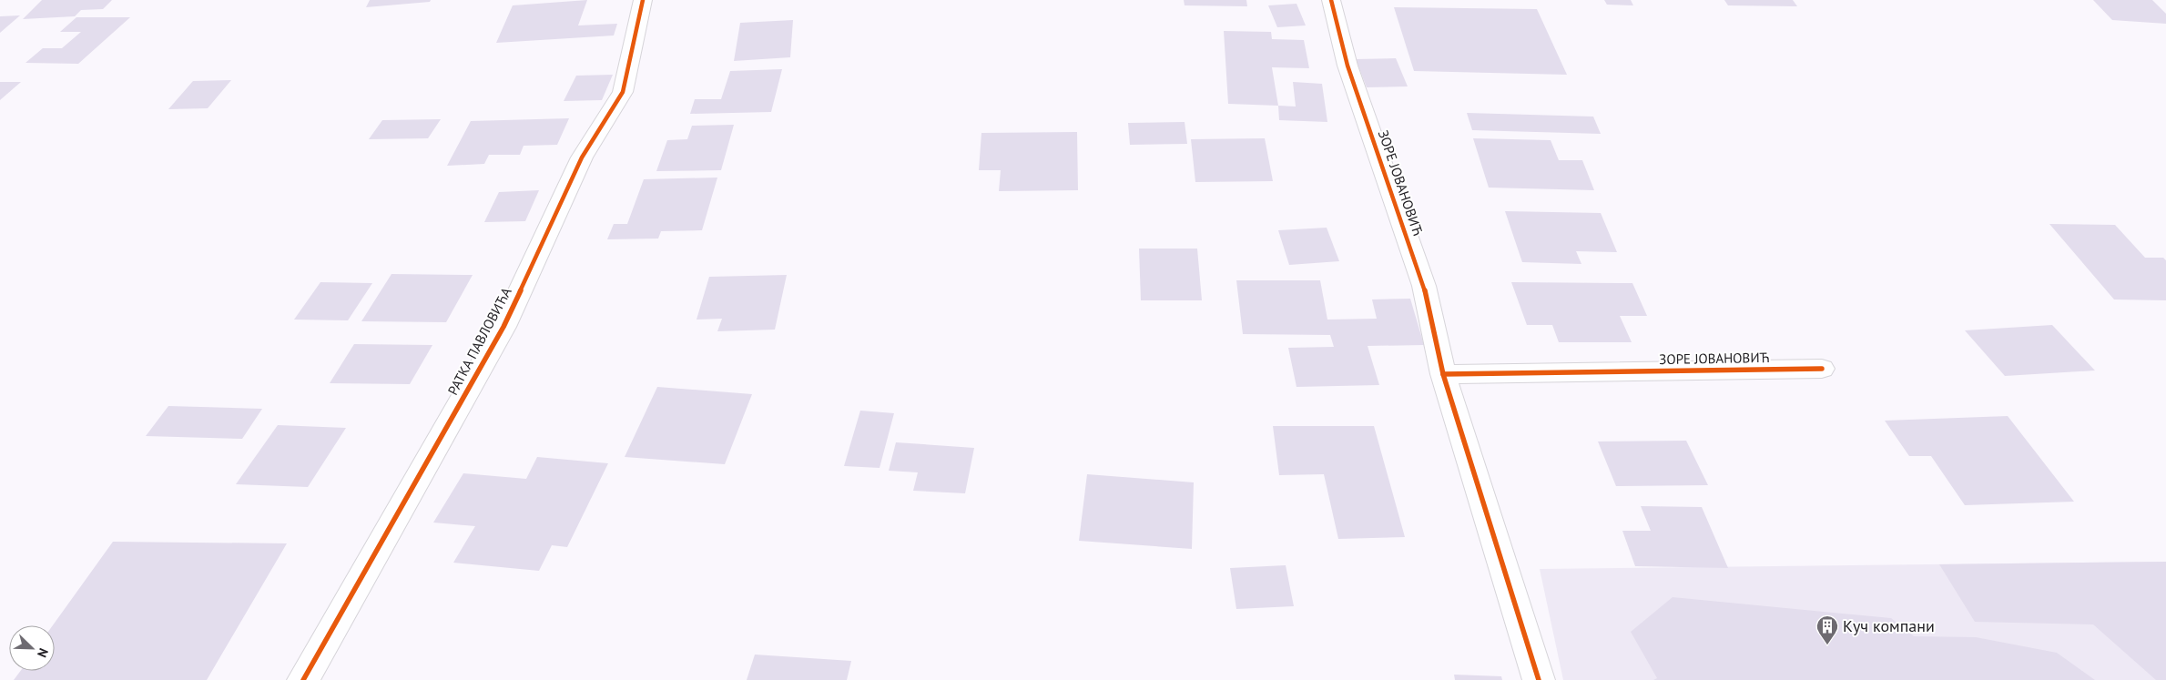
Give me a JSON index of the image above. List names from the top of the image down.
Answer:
{
  "streets": {
    "street": ["ЗОРЕ ЈОВАНОВИЋ", "РАТКА ПАВЛОВИЋА"]
  },
  "places": {
    "building": ["Куч компани"]
  },
  "north": "bottom right"
}
